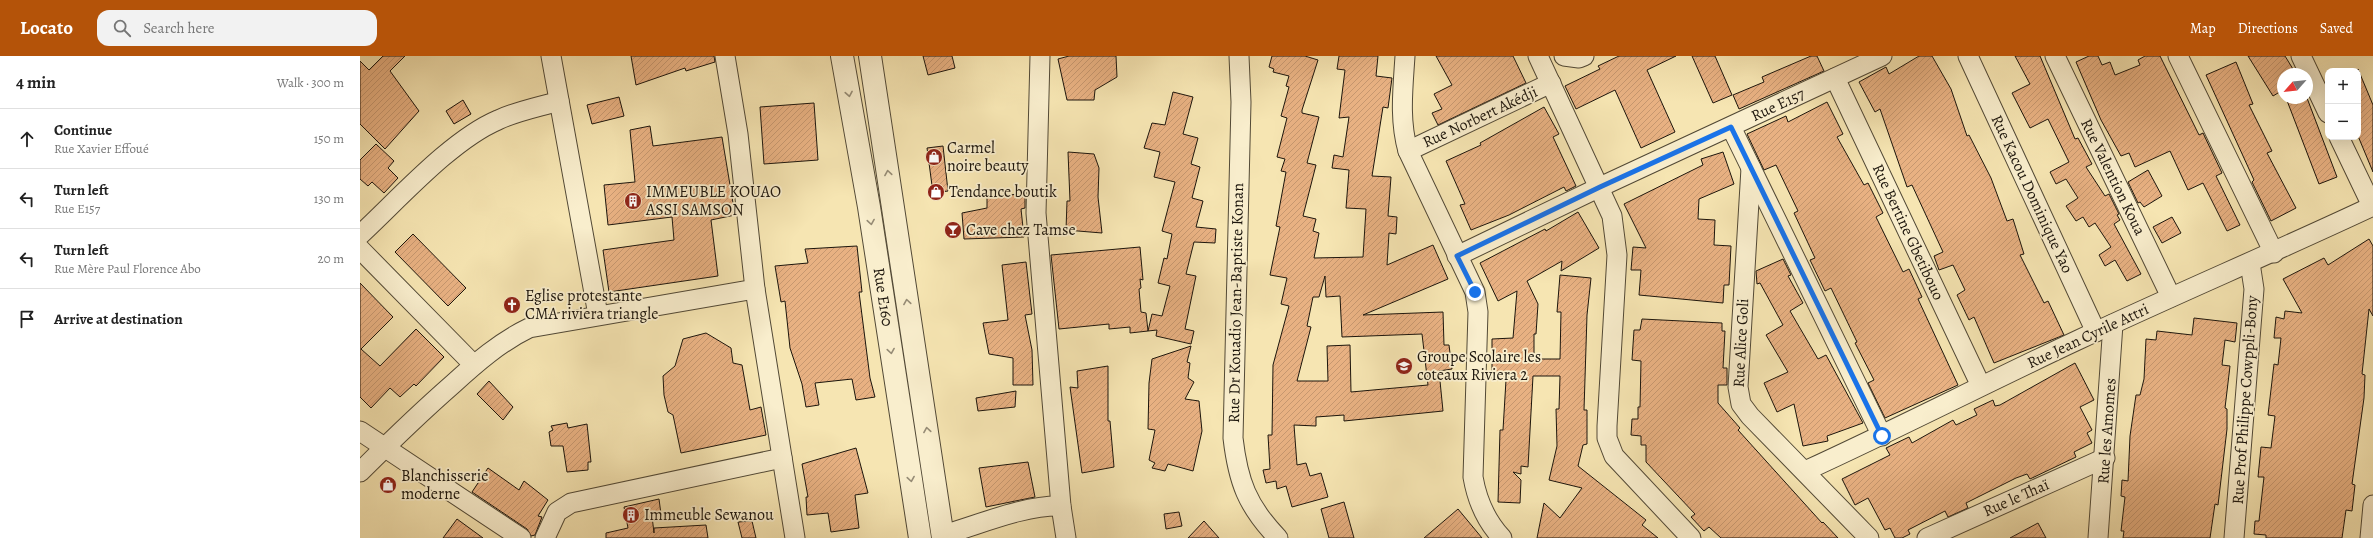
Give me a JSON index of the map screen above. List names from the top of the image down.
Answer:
{
  "streets": {
    "street": [
      "Rue E157",
      "Rue Norbert Akédji",
      "Rue Valention Koua",
      "Rue Kacou Dominique Yao",
      "Rue Bertine Gbetibouo",
      "Rue E160",
      "Rue Dr Kouadio Jean-Baptiste Konan",
      "Rue Jean Cyrile Attri",
      "Rue Alice Goli",
      "Rue Prof Philippe Cowppli-Bony",
      "Rue les Amomes",
      "Rue le Thaï"
    ]
  },
  "crossings": [
    ["Rue E157", "Rue Bertine Gbetibouo"],
    ["Rue Valention Koua", "Rue Jean Cyrile Attri"],
    ["Rue Kacou Dominique Yao", "Rue Jean Cyrile Attri"],
    ["Rue Bertine Gbetibouo", "Rue Jean Cyrile Attri"],
    ["Rue Jean Cyrile Attri", "Rue Alice Goli"],
    ["Rue Jean Cyrile Attri", "Rue Prof Philippe Cowppli-Bony"],
    ["Rue Jean Cyrile Attri", "Rue les Amomes"],
    ["Rue les Amomes", "Rue le Thaï"]
  ],
  "places": {
    "shop": ["Carmel noire beauty", "Tendance boutik", "Blanchisserie moderne"],
    "building": ["IMMEUBLE KOUAO ASSI SAMSON", "Immeuble Sewanou"],
    "bar": ["Cave chez Tamse"],
    "church": ["Eglise protestante CMA riviera triangle"],
    "school or university": ["Groupe Scolaire les coteaux Riviera 2"]
  },
  "north": "bottom left",
  "page": {
    "header": "Locato",
    "search": "Search here",
    "nav": ["Map", "Directions", "Saved"],
    "heading": ["4 min", "Walk · 300 m"],
    "map_buttons": ["+", "−"],
    "list": [
      ["Continue", "Rue Xavier Effoué", "150 m"],
      ["Turn left", "Rue E157", "130 m"],
      ["Turn left", "Rue Mère Paul Florence Abo", "20 m"],
      "Arrive at destination"
    ]
  }
}
